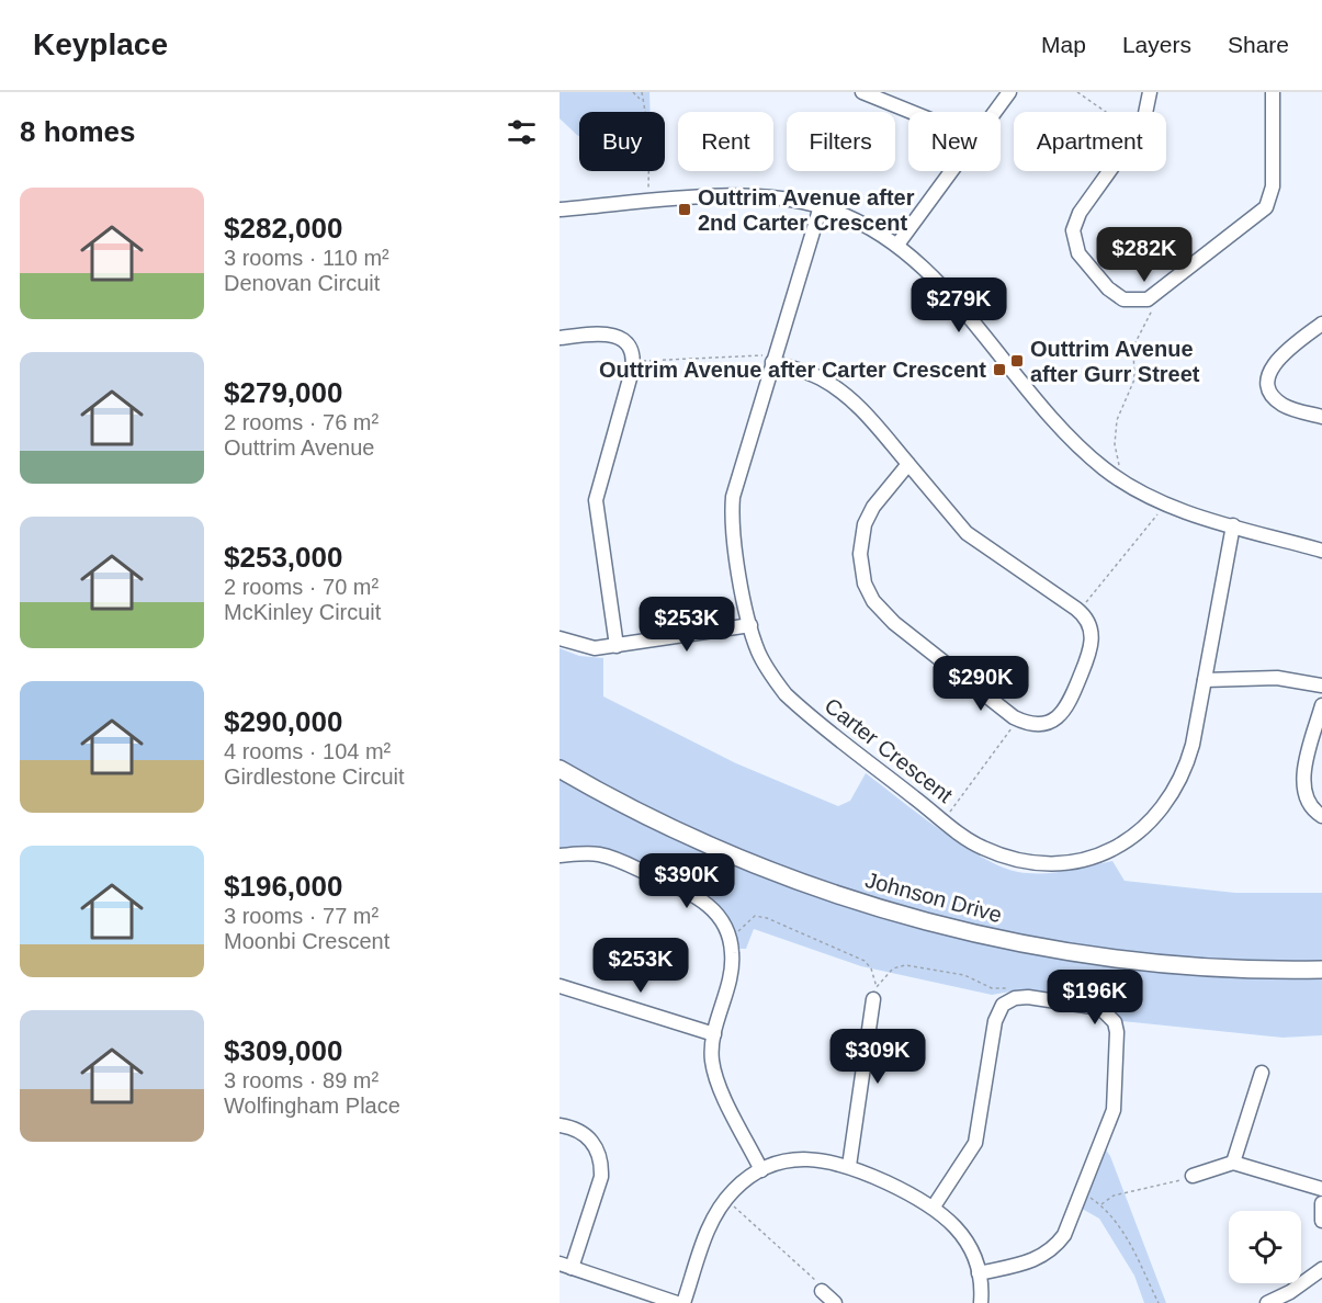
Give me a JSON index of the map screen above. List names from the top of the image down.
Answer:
{
  "streets": {
    "main road": ["Johnson Drive"],
    "street": ["Carter Crescent"]
  },
  "places": {
    "transit": ["Outtrim Avenue after 2nd Carter Crescent", "Outtrim Avenue after Gurr Street", "Outtrim Avenue after Carter Crescent"]
  },
  "page": {
    "header": "Keyplace",
    "nav": ["Map", "Layers", "Share"],
    "heading": "8 homes",
    "chip": [
      "Buy",
      "Rent",
      "Filters",
      "New",
      "Apartment"
    ],
    "list": [
      {
        "name": "$282,000",
        "note": "3 rooms · 110 m² · Denovan Circuit"
      },
      {
        "name": "$279,000",
        "note": "2 rooms · 76 m² · Outtrim Avenue"
      },
      {
        "name": "$253,000",
        "note": "2 rooms · 70 m² · McKinley Circuit"
      },
      {
        "name": "$290,000",
        "note": "4 rooms · 104 m² · Girdlestone Circuit"
      },
      {
        "name": "$196,000",
        "note": "3 rooms · 77 m² · Moonbi Crescent"
      },
      {
        "name": "$309,000",
        "note": "3 rooms · 89 m² · Wolfingham Place"
      }
    ],
    "price": [
      "$282K",
      "$279K",
      "$253K",
      "$290K",
      "$390K",
      "$253K",
      "$196K",
      "$309K"
    ]
  }
}
